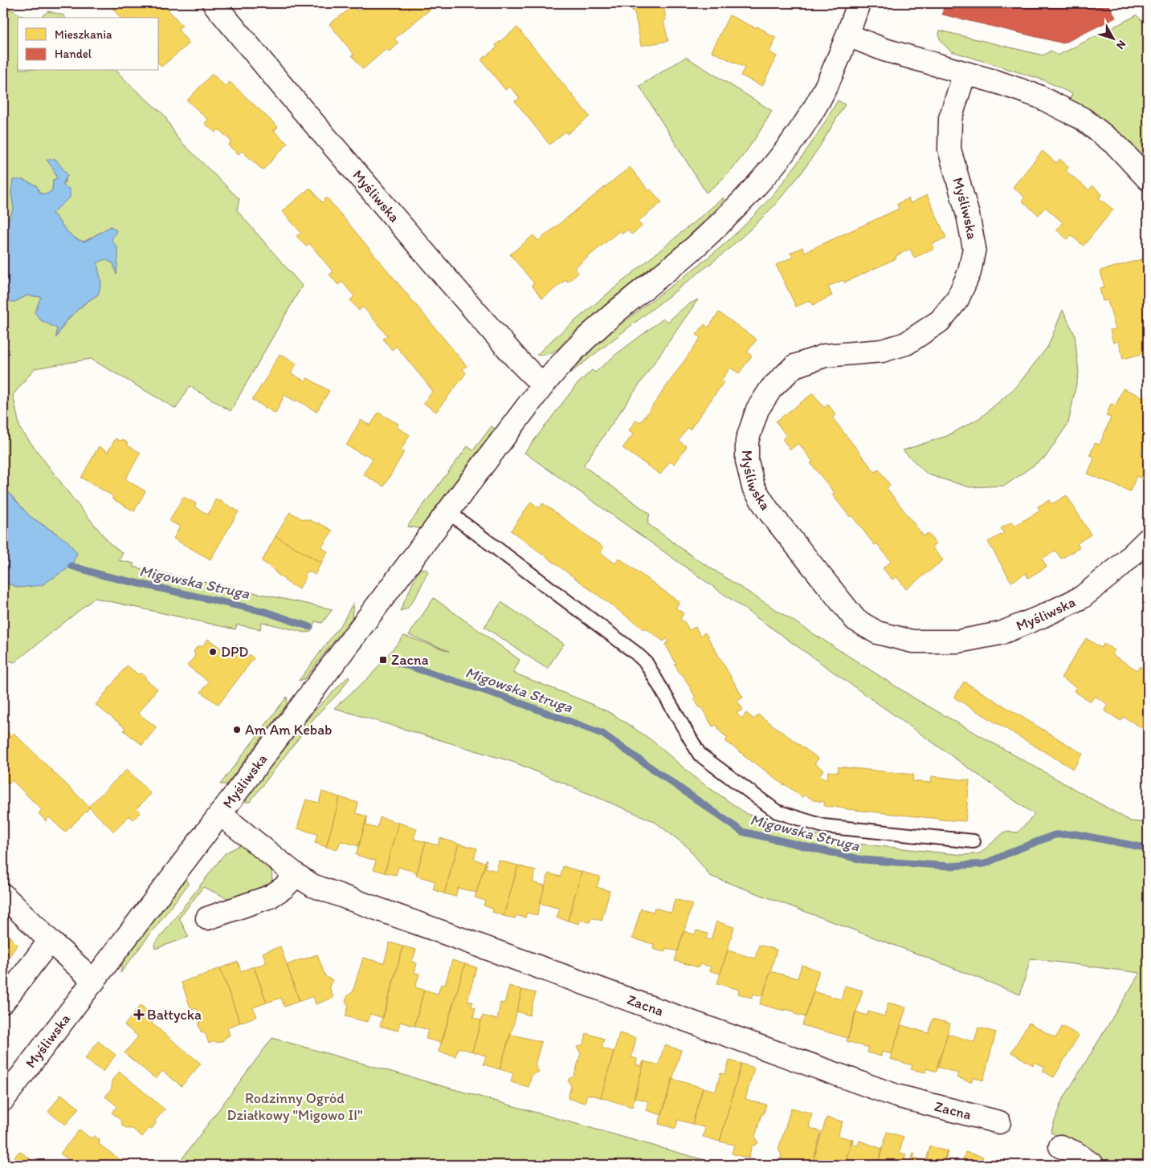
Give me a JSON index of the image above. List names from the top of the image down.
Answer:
{
  "streets": {
    "street": ["Myśliwska", "Zacna"]
  },
  "crossings": [
    ["Myśliwska", "Zacna"]
  ],
  "water": ["Migowska Struga"],
  "parks": ["Rodzinny Ogród Działkowy \"Migowo II\""],
  "places": {
    "other": ["DPD", "Am Am Kebab"],
    "transit": ["Zacna"],
    "health": ["Bałtycka"]
  },
  "legend": ["Mieszkania", "Handel"],
  "north": "bottom right"
}
